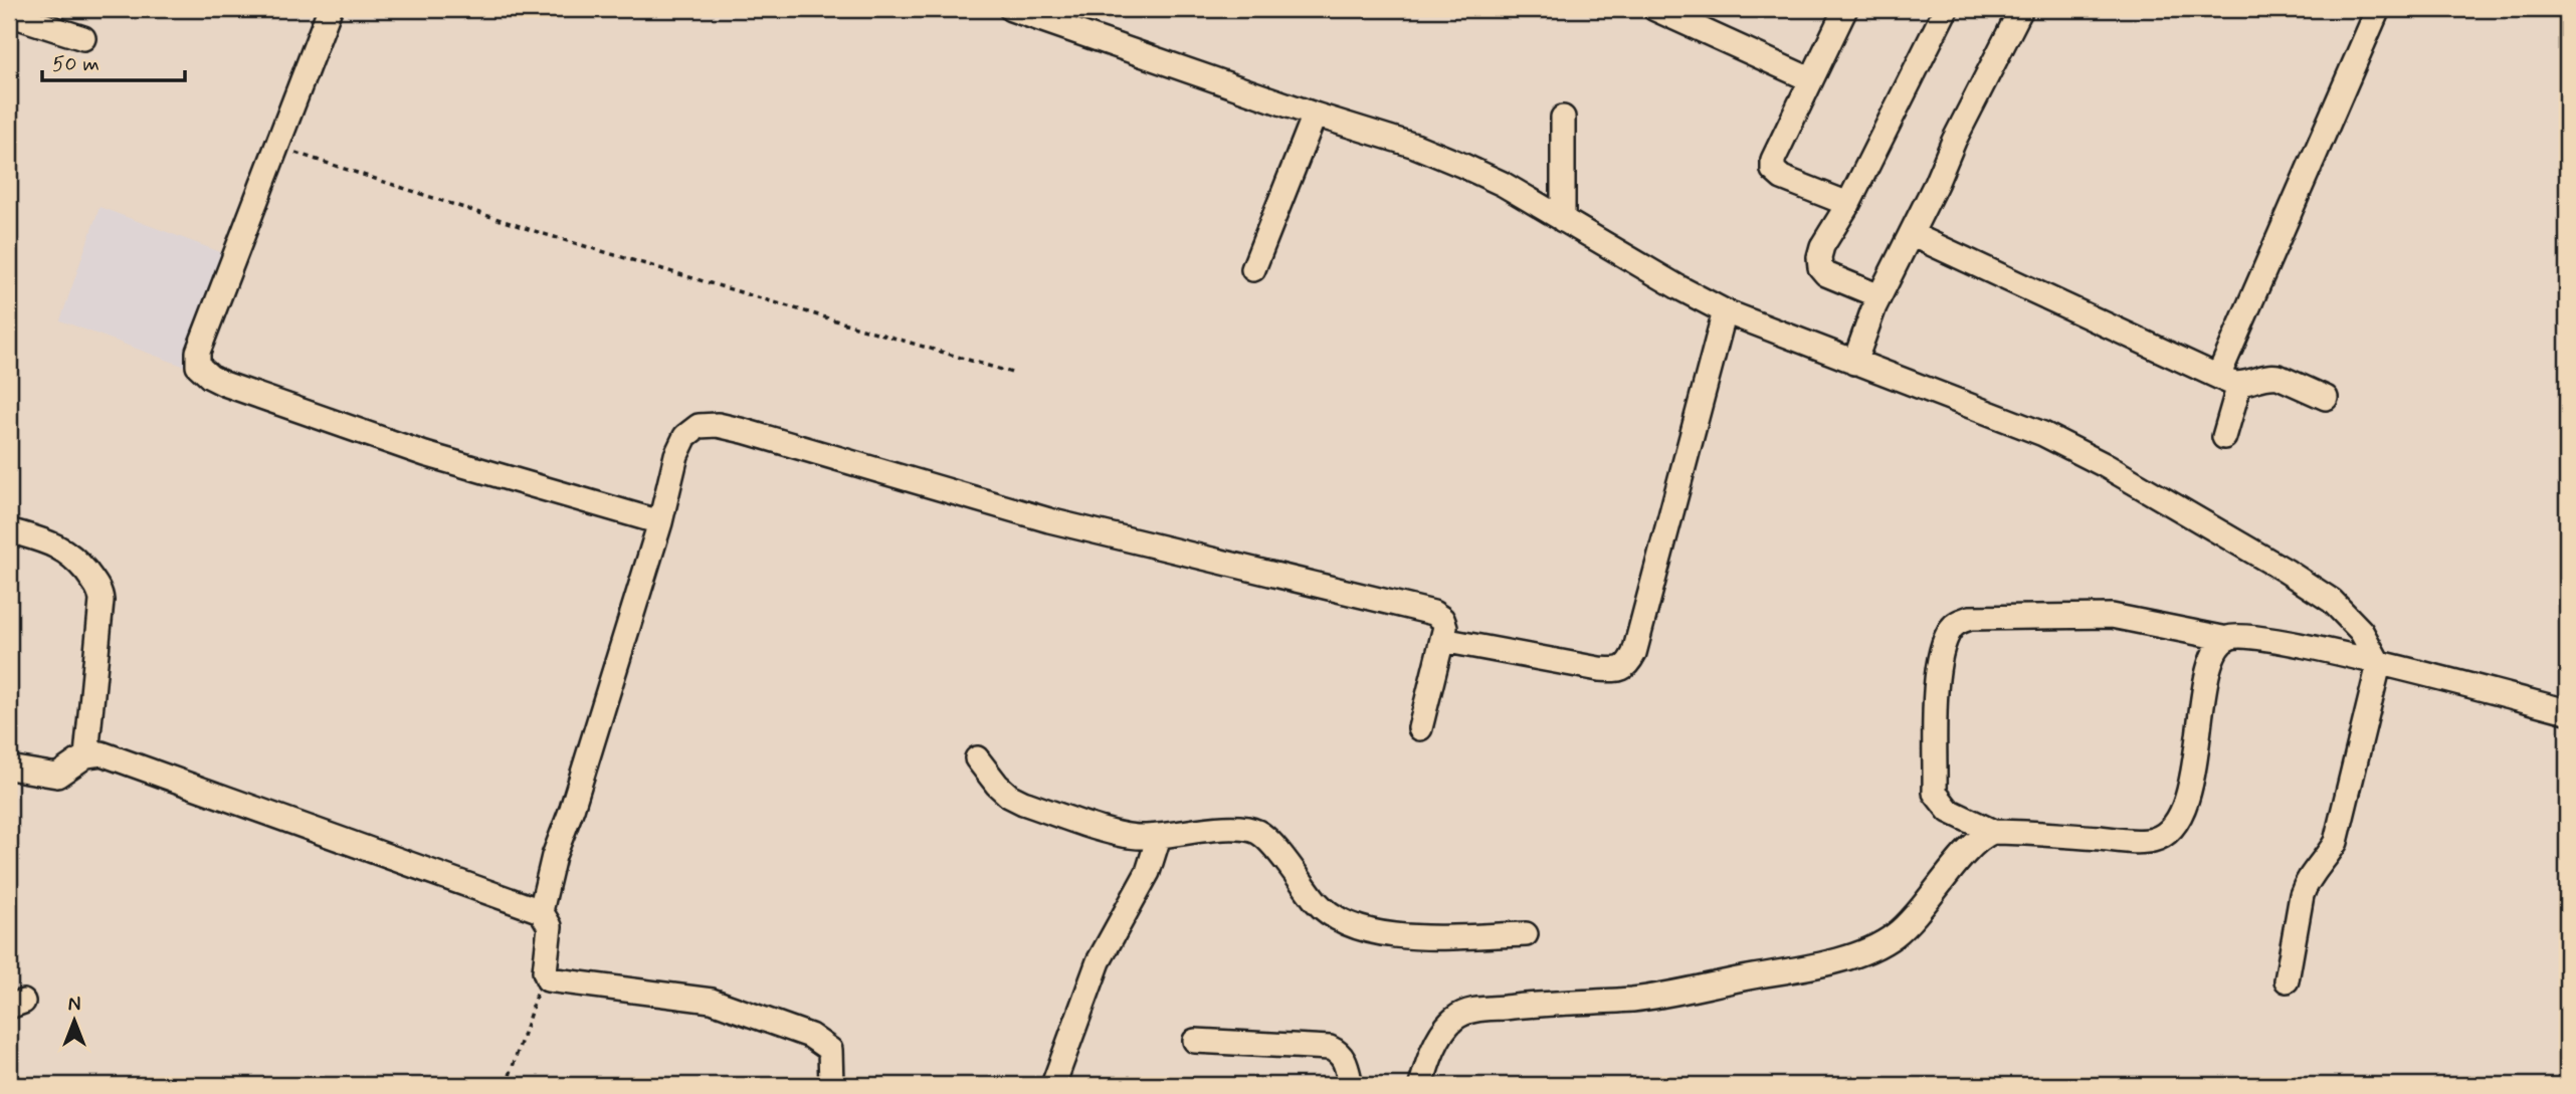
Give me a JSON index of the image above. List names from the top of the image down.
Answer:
{
  "scale_bar": "50 m",
  "north": "top"
}
